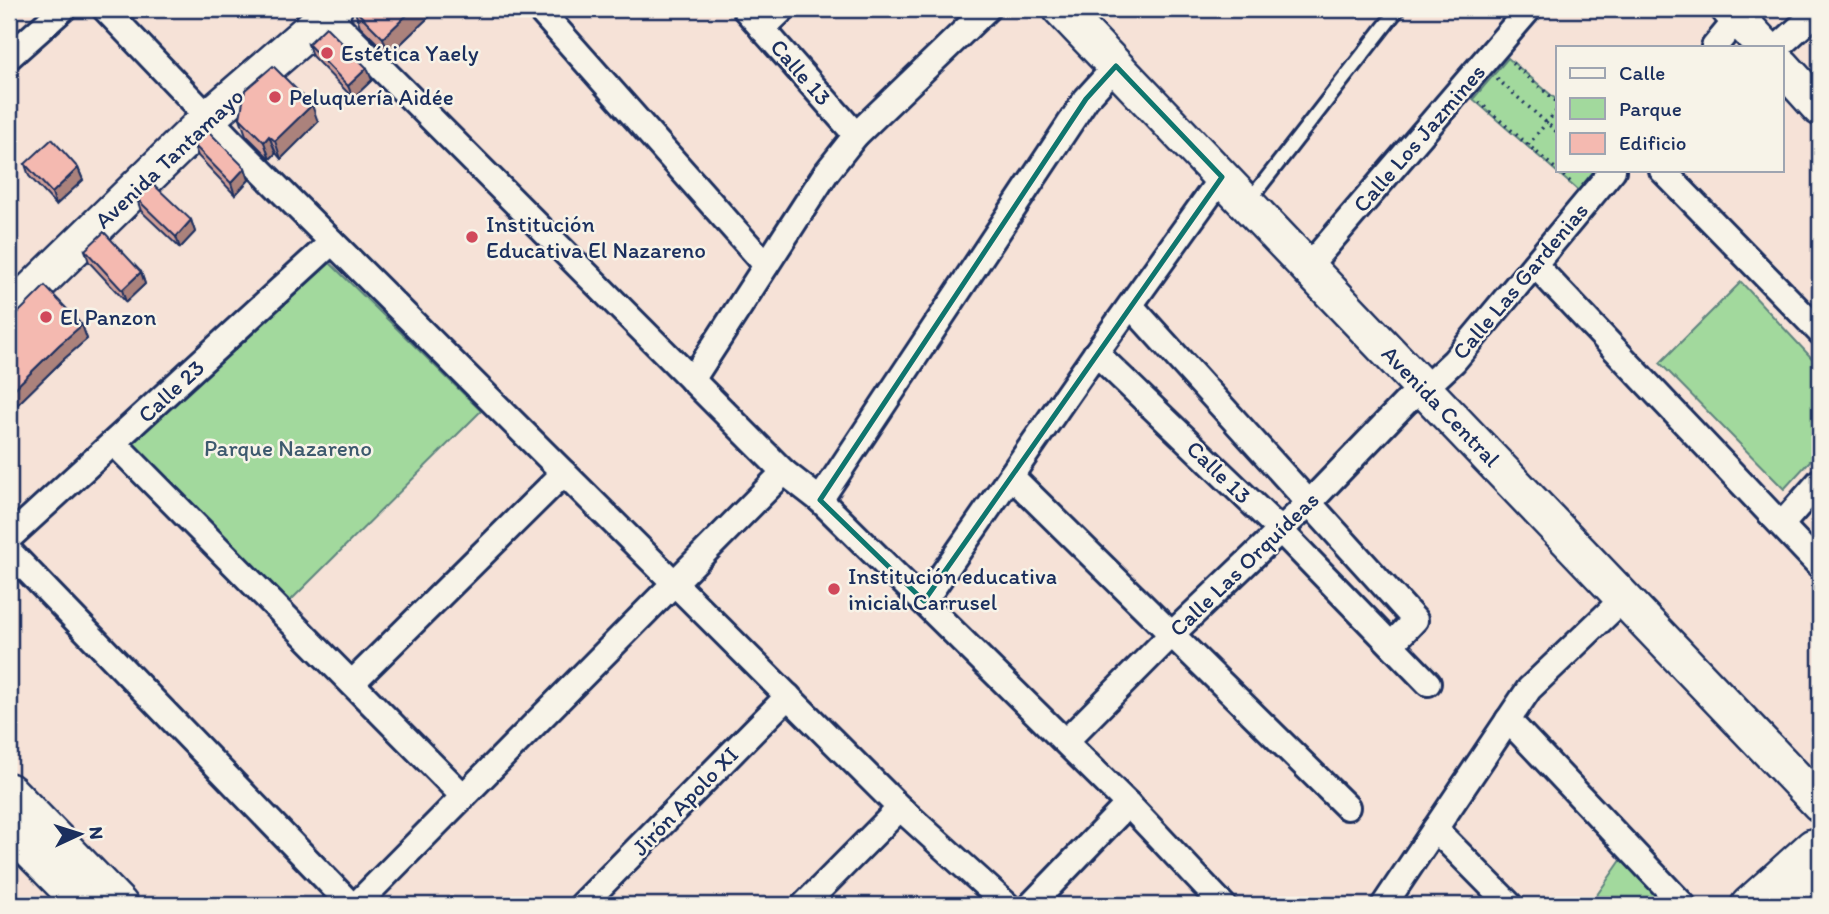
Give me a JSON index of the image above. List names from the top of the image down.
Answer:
{
  "streets": {
    "street": [
      "Calle 13",
      "Calle Los Jazmines",
      "Avenida Tantamayo",
      "Calle Las Gardenias",
      "Calle 23",
      "Avenida Central",
      "Calle Las Orquídeas",
      "Jirón Apolo XI"
    ]
  },
  "crossings": [
    ["Calle 13", "Calle Las Orquídeas"],
    ["Calle Los Jazmines", "Avenida Central"],
    ["Calle Las Gardenias", "Avenida Central"],
    ["Calle Las Gardenias", "Calle Las Orquídeas"],
    ["Avenida Central", "Calle Las Orquídeas"]
  ],
  "parks": ["Parque Nazareno"],
  "places": [
    "Estética Yaely",
    "Peluquería Aidée",
    "Institución Educativa El Nazareno",
    "El Panzon",
    "Institución educativa inicial Carrusel"
  ],
  "legend": ["Calle", "Parque", "Edificio"],
  "north": "right"
}
